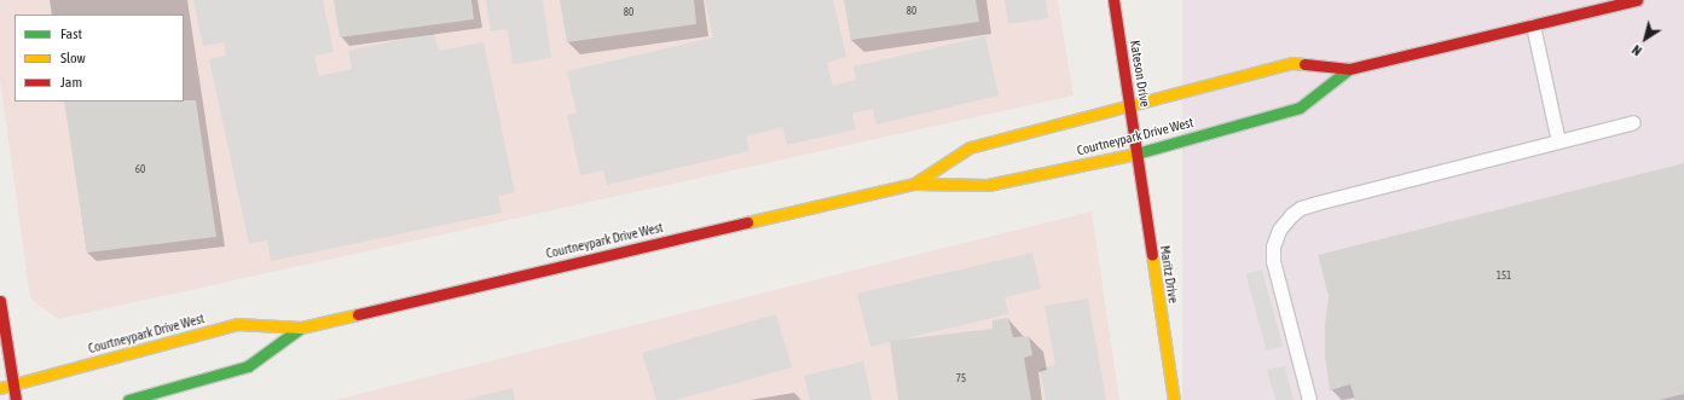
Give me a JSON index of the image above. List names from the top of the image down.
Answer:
{
  "streets": {
    "main road": ["Kateson Drive", "Courtneypark Drive West", "Maritz Drive"]
  },
  "crossings": [
    ["Kateson Drive", "Courtneypark Drive West"],
    ["Kateson Drive", "Maritz Drive"],
    ["Courtneypark Drive West", "Maritz Drive"]
  ],
  "house_numbers": [
    "80",
    "80",
    "60",
    "151",
    "75"
  ],
  "legend": ["Fast", "Slow", "Jam"],
  "north": "bottom left"
}
